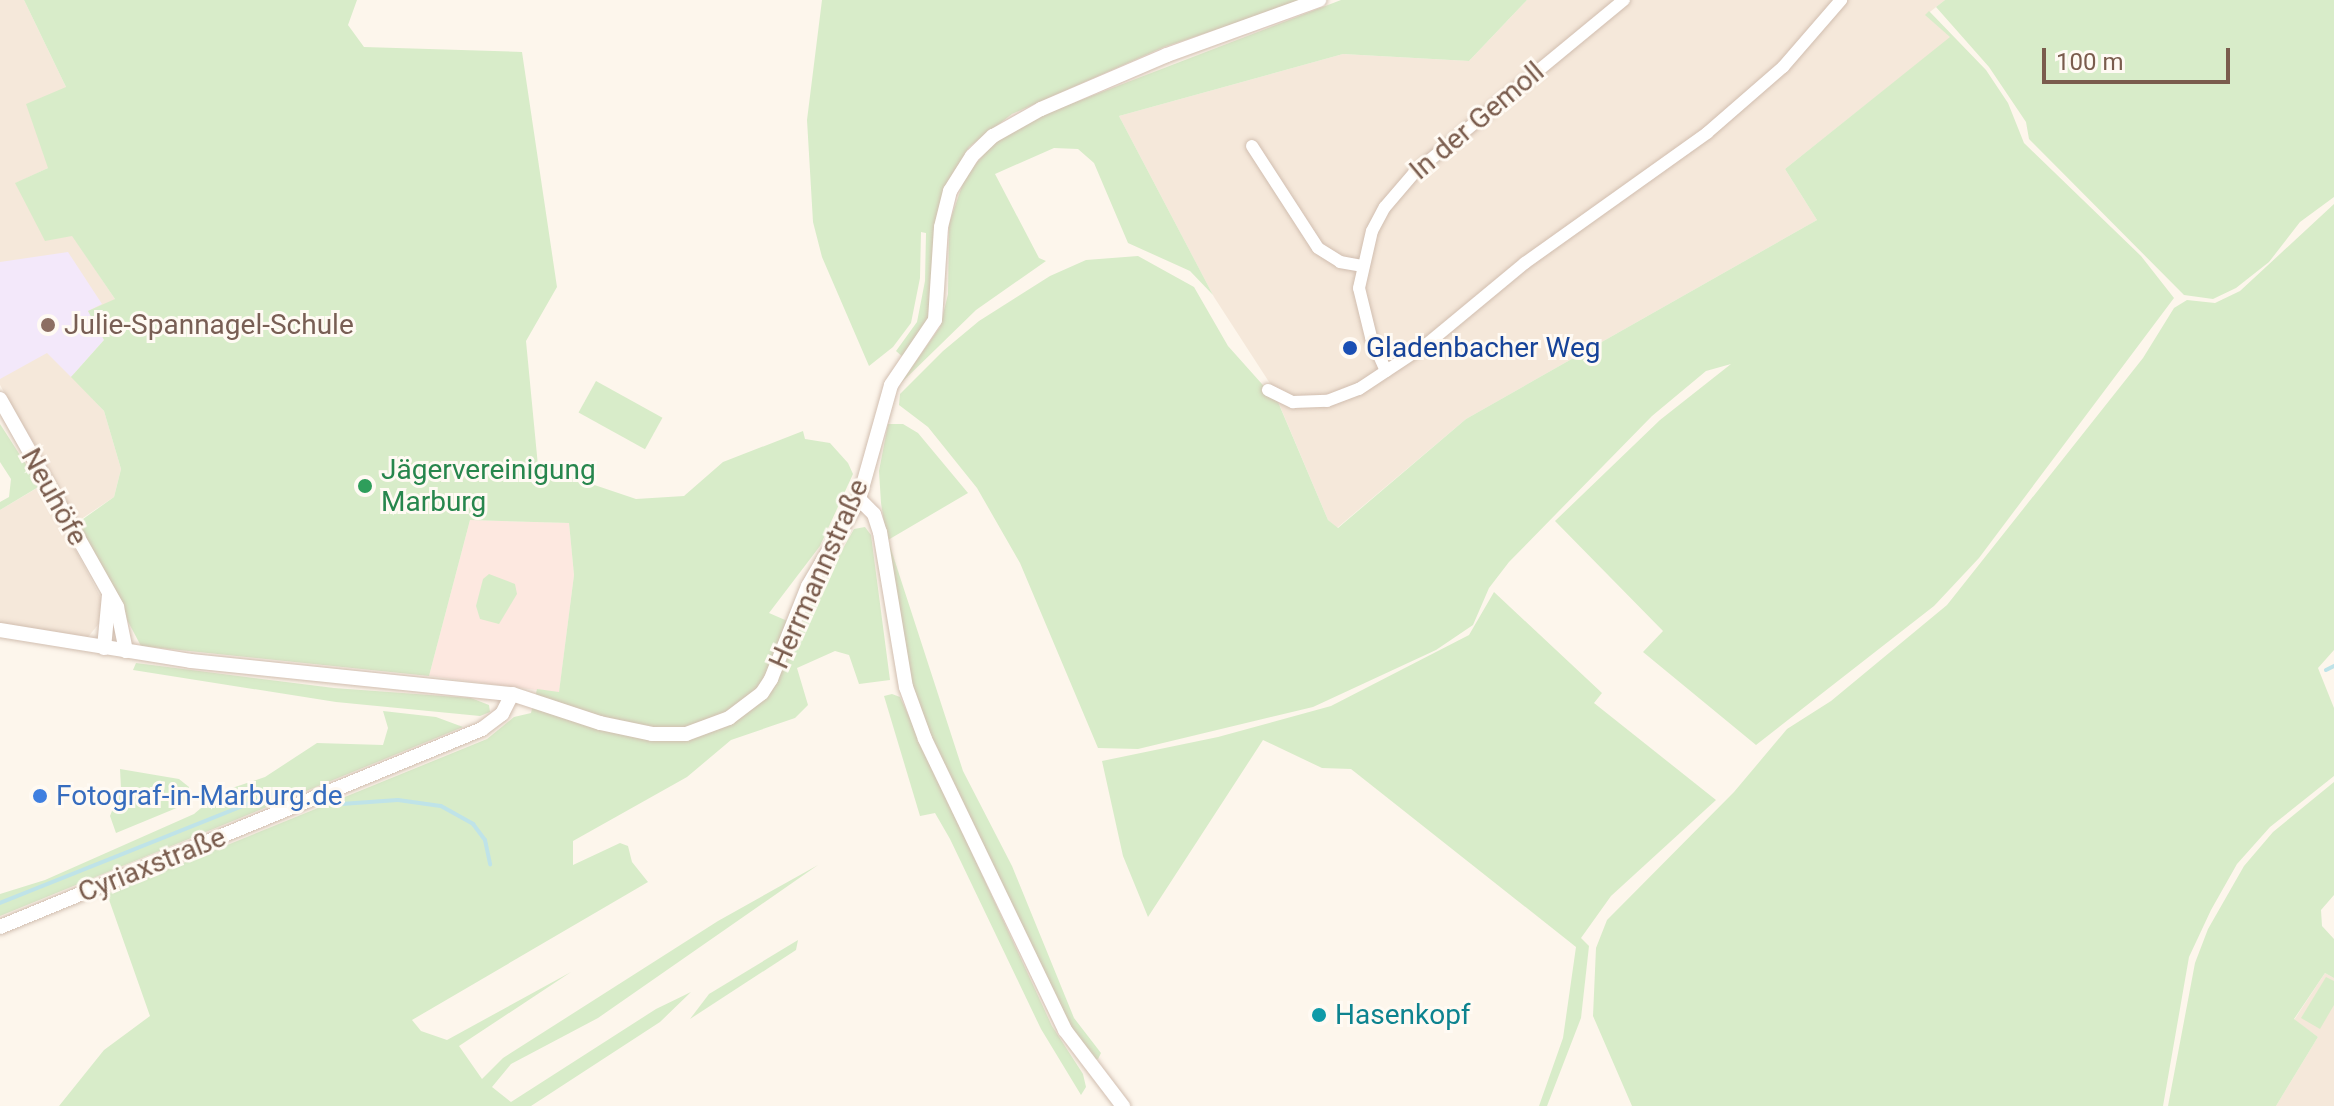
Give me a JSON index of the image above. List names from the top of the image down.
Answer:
{
  "streets": {
    "street": [
      "In der Gemoll",
      "Neuhöfe",
      "Herrmannstraße",
      "Cyriaxstraße"
    ]
  },
  "crossings": [
    ["Neuhöfe", "Herrmannstraße"],
    ["Herrmannstraße", "Cyriaxstraße"]
  ],
  "places": [
    "Julie-Spannagel-Schule",
    "Gladenbacher Weg",
    "Jägervereinigung Marburg",
    "Fotograf-in-Marburg.de",
    "Hasenkopf"
  ],
  "scale_bar": "100 m"
}
